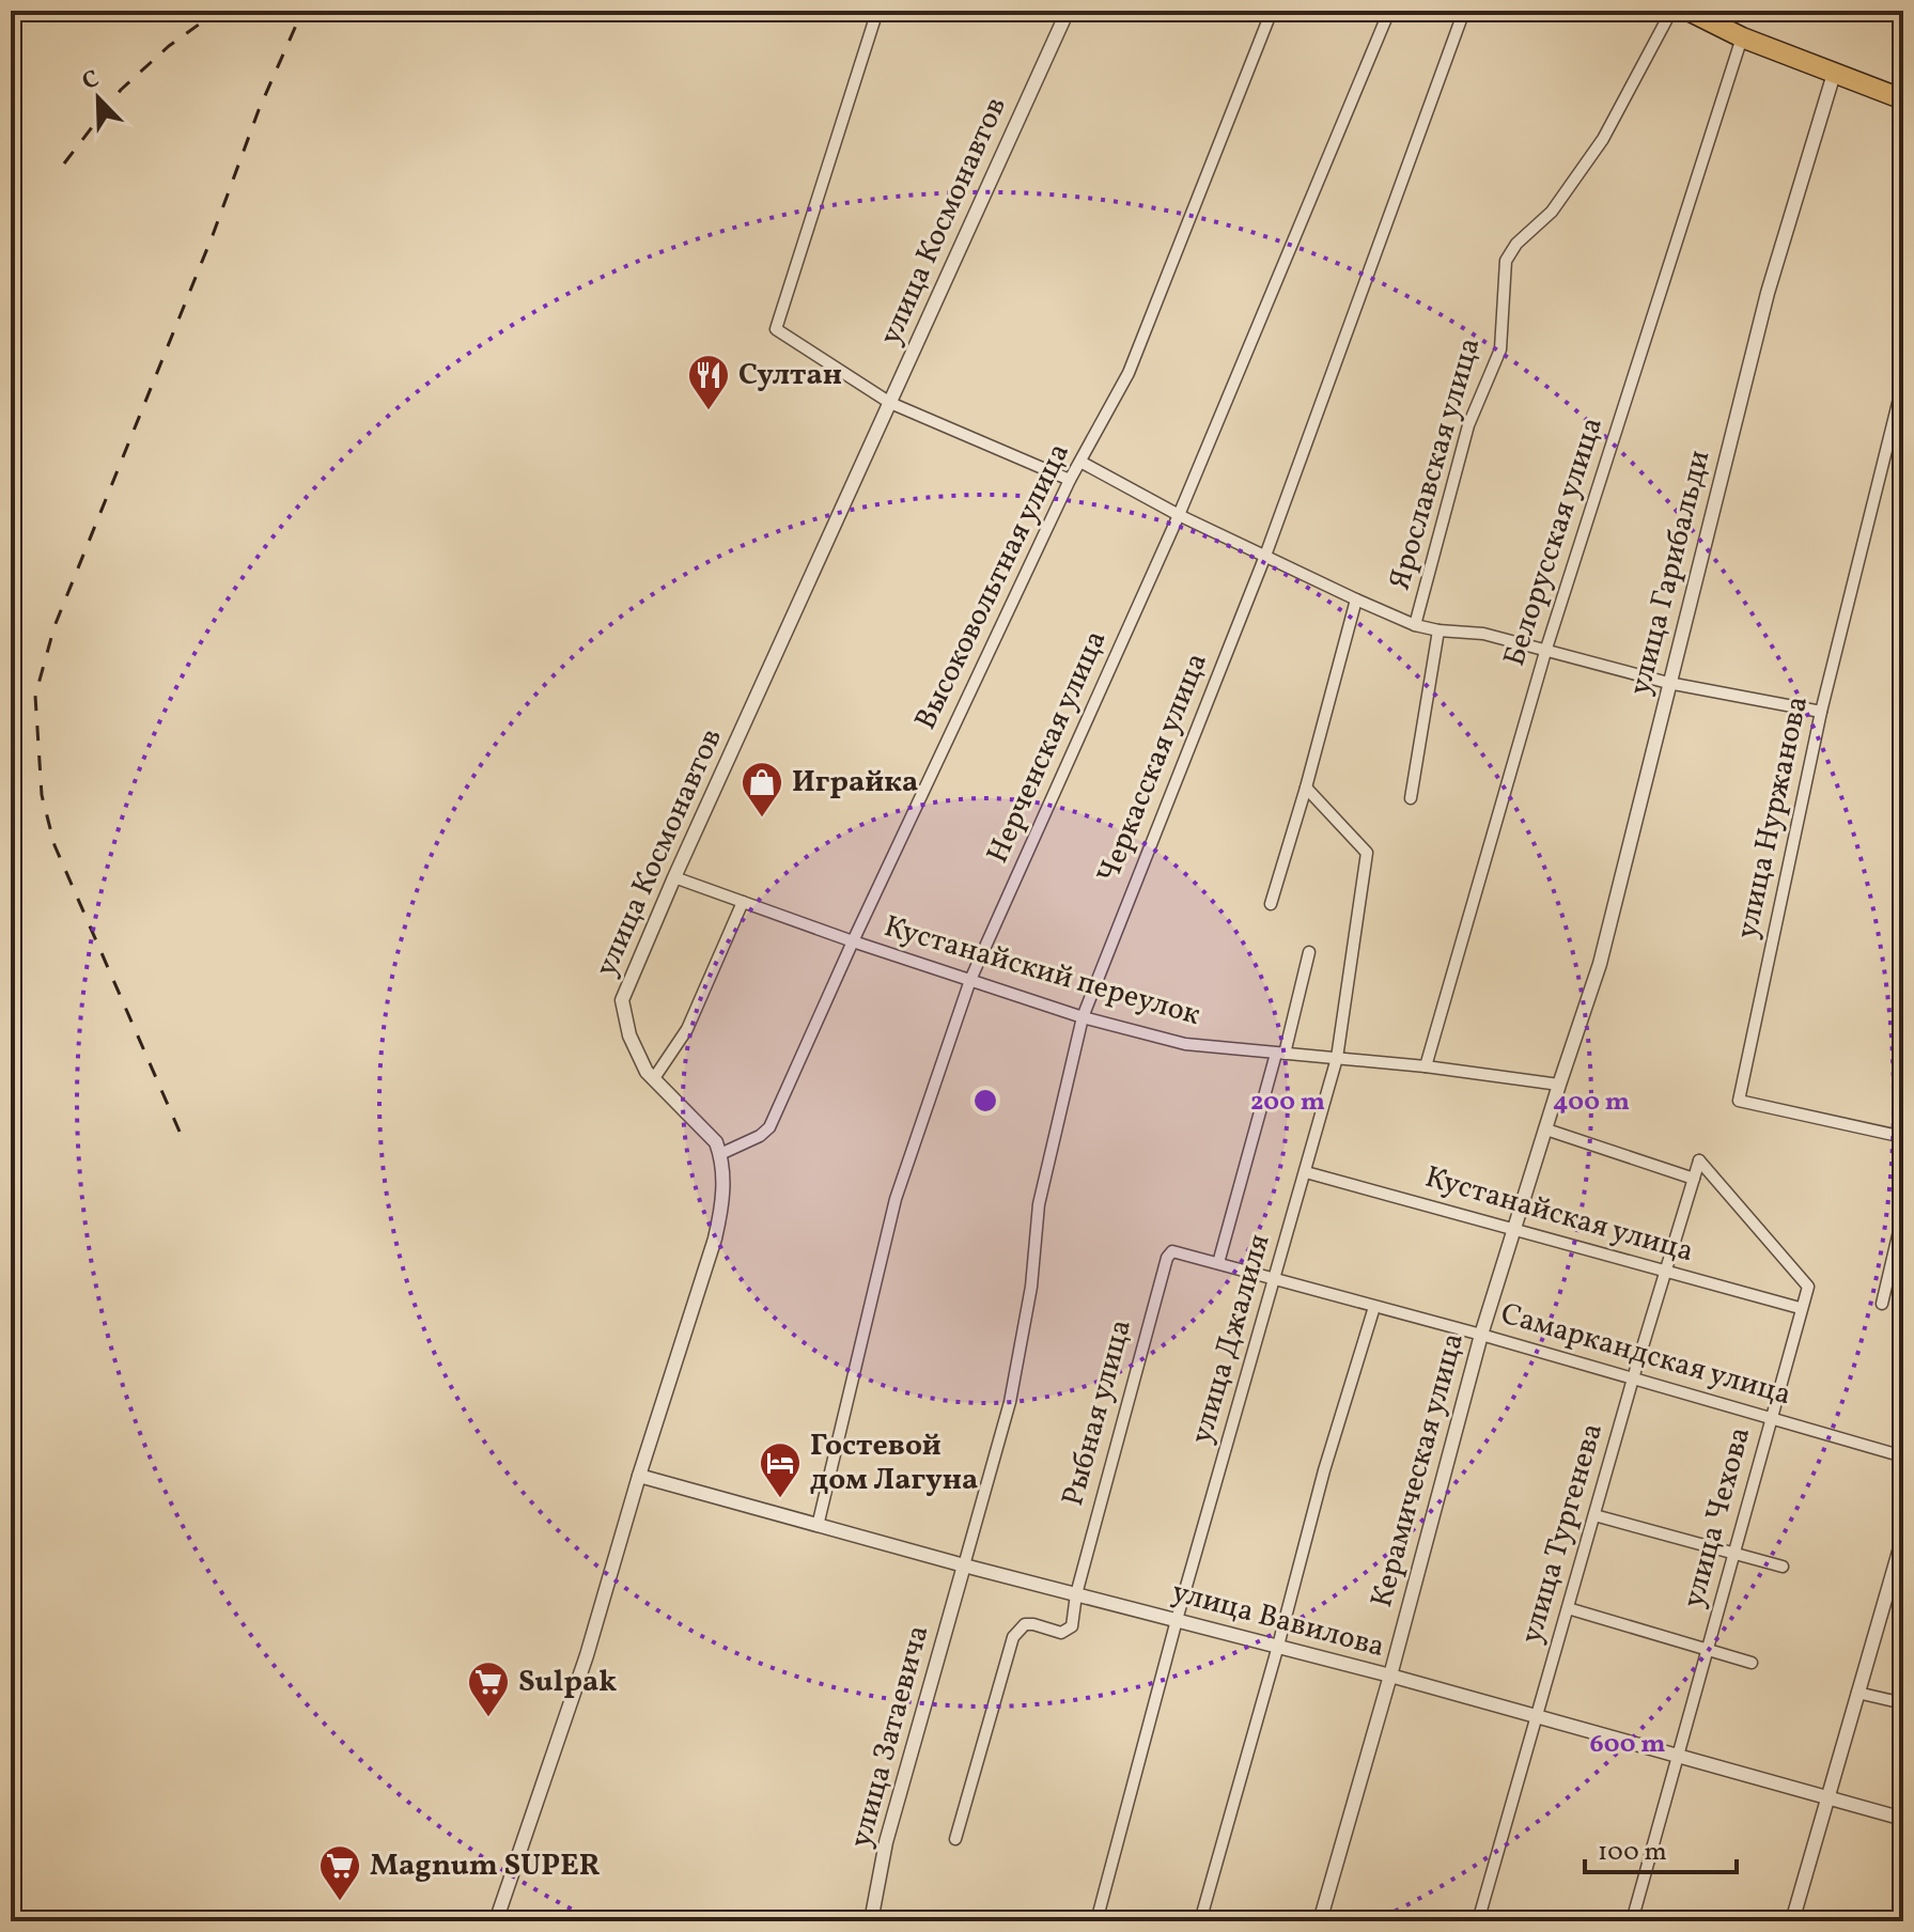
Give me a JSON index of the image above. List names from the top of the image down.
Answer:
{
  "streets": {
    "street": [
      "улица Космонавтов",
      "Ярославская улица",
      "Белорусская улица",
      "улица Гарибальди",
      "Высоковольтная улица",
      "Нерченская улица",
      "Черкасская улица",
      "улица Нуржанова",
      "Кустанайский переулок",
      "Кустанайская улица",
      "улица Джалиля",
      "Самаркандская улица",
      "Рыбная улица",
      "Керамическая улица",
      "улица Чехова",
      "улица Тургенева",
      "улица Вавилова",
      "улица Затаевича"
    ]
  },
  "crossings": [
    ["улица Космонавтов", "Высоковольтная улица"],
    ["улица Космонавтов", "Кустанайский переулок"],
    ["Ярославская улица", "улица Джалиля"],
    ["Белорусская улица", "Кустанайский переулок"],
    ["улица Гарибальди", "Кустанайский переулок"],
    ["улица Гарибальди", "Керамическая улица"],
    ["Высоковольтная улица", "Кустанайский переулок"],
    ["Нерченская улица", "Кустанайский переулок"],
    ["Нерченская улица", "улица Вавилова"],
    ["Черкасская улица", "Кустанайский переулок"],
    ["Черкасская улица", "улица Вавилова"],
    ["Черкасская улица", "улица Затаевича"],
    ["Кустанайский переулок", "улица Джалиля"],
    ["Кустанайский переулок", "Керамическая улица"],
    ["Кустанайская улица", "улица Джалиля"],
    ["Кустанайская улица", "Керамическая улица"],
    ["Кустанайская улица", "улица Чехова"],
    ["Кустанайская улица", "улица Тургенева"],
    ["улица Джалиля", "Самаркандская улица"],
    ["улица Джалиля", "улица Вавилова"],
    ["Самаркандская улица", "Рыбная улица"],
    ["Самаркандская улица", "Керамическая улица"],
    ["Самаркандская улица", "улица Чехова"],
    ["Самаркандская улица", "улица Тургенева"],
    ["Рыбная улица", "улица Вавилова"],
    ["Керамическая улица", "улица Вавилова"],
    ["улица Чехова", "улица Тургенева"],
    ["улица Чехова", "улица Вавилова"],
    ["улица Тургенева", "улица Вавилова"],
    ["улица Вавилова", "улица Затаевича"]
  ],
  "places": {
    "restaurant": ["Султан"],
    "shop": ["Играйка"],
    "hotel": ["Гостевой дом Лагуна"],
    "supermarket": ["Sulpak", "Magnum SUPER"]
  },
  "scale_bar": "100 m",
  "north": "top left",
  "rings": ["200 m", "400 m", "600 m"]
}
